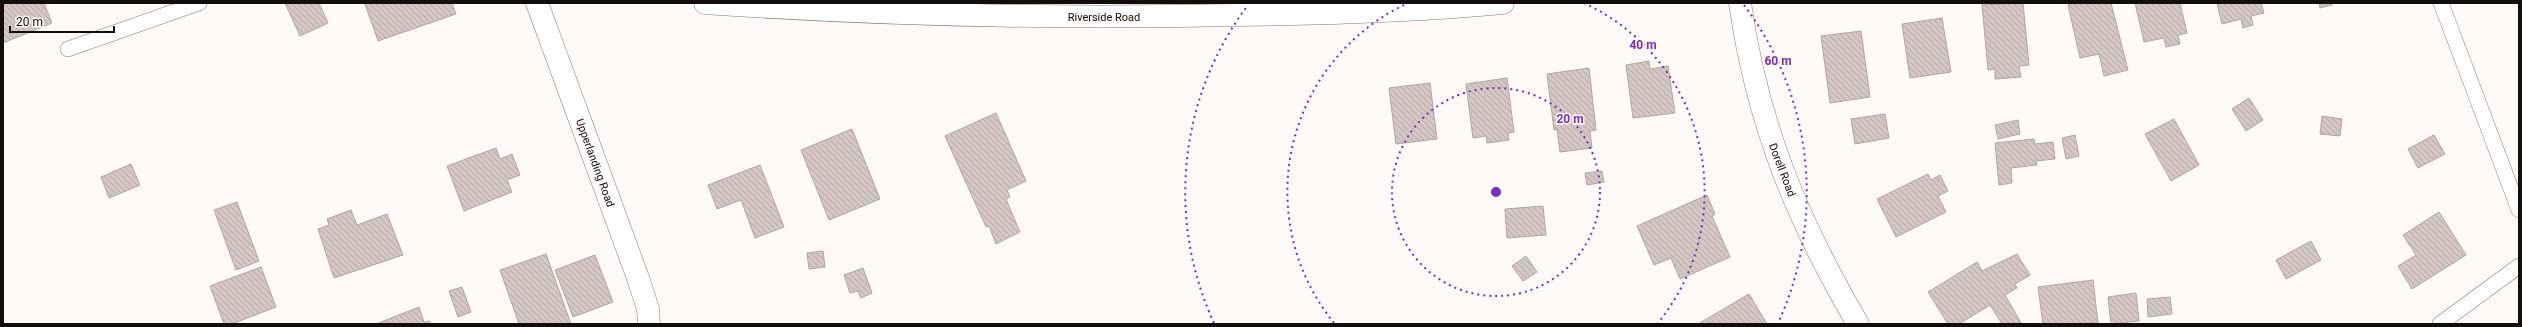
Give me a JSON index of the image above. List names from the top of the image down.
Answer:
{
  "streets": {
    "street": ["Riverside Road", "Upperlanding Road", "Dorell Road"]
  },
  "scale_bar": "20 m",
  "rings": ["40 m", "60 m", "20 m"]
}
